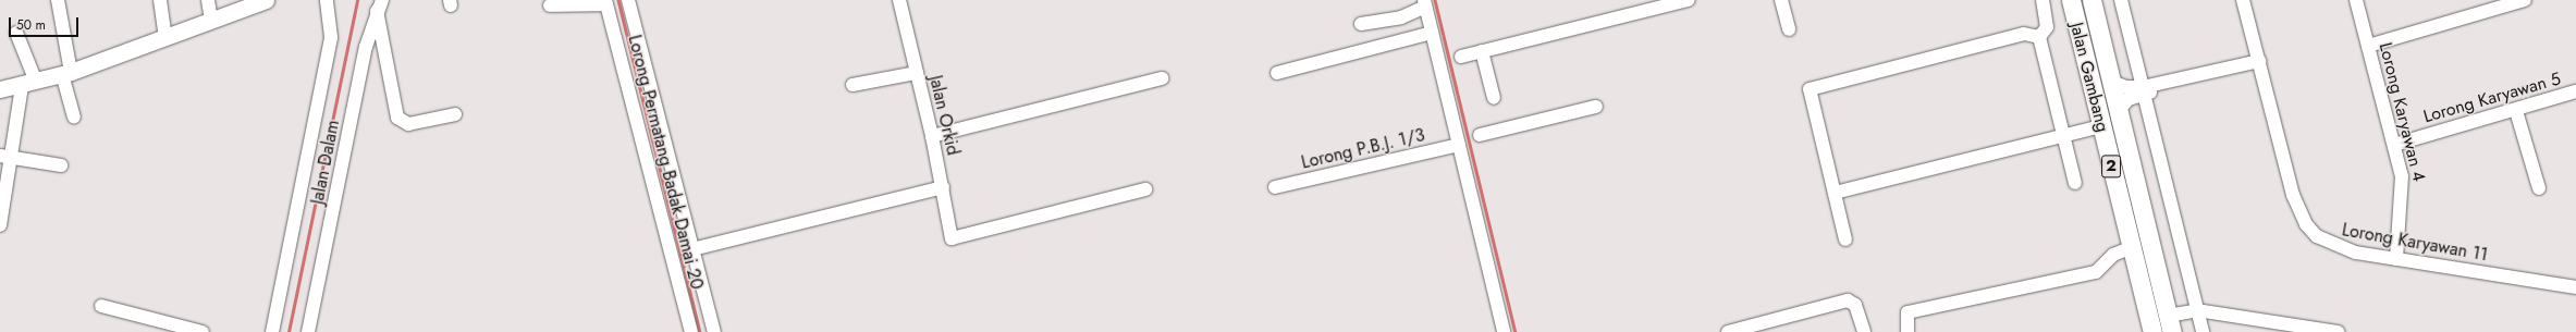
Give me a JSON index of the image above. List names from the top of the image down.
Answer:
{
  "streets": {
    "highway": ["Jalan Gambang", "2"],
    "street": [
      "Lorong Karyawan 5",
      "Lorong Karyawan 4",
      "Jalan Orkid",
      "Lorong P.B.J. 1/3",
      "Jalan Dalam",
      "Lorong Permatang Badak Damai 20",
      "Lorong Karyawan 11"
    ]
  },
  "crossings": [
    ["Lorong Karyawan 5", "Lorong Karyawan 4"],
    ["Lorong Karyawan 4", "Lorong Karyawan 11"]
  ],
  "scale_bar": "50 m"
}
